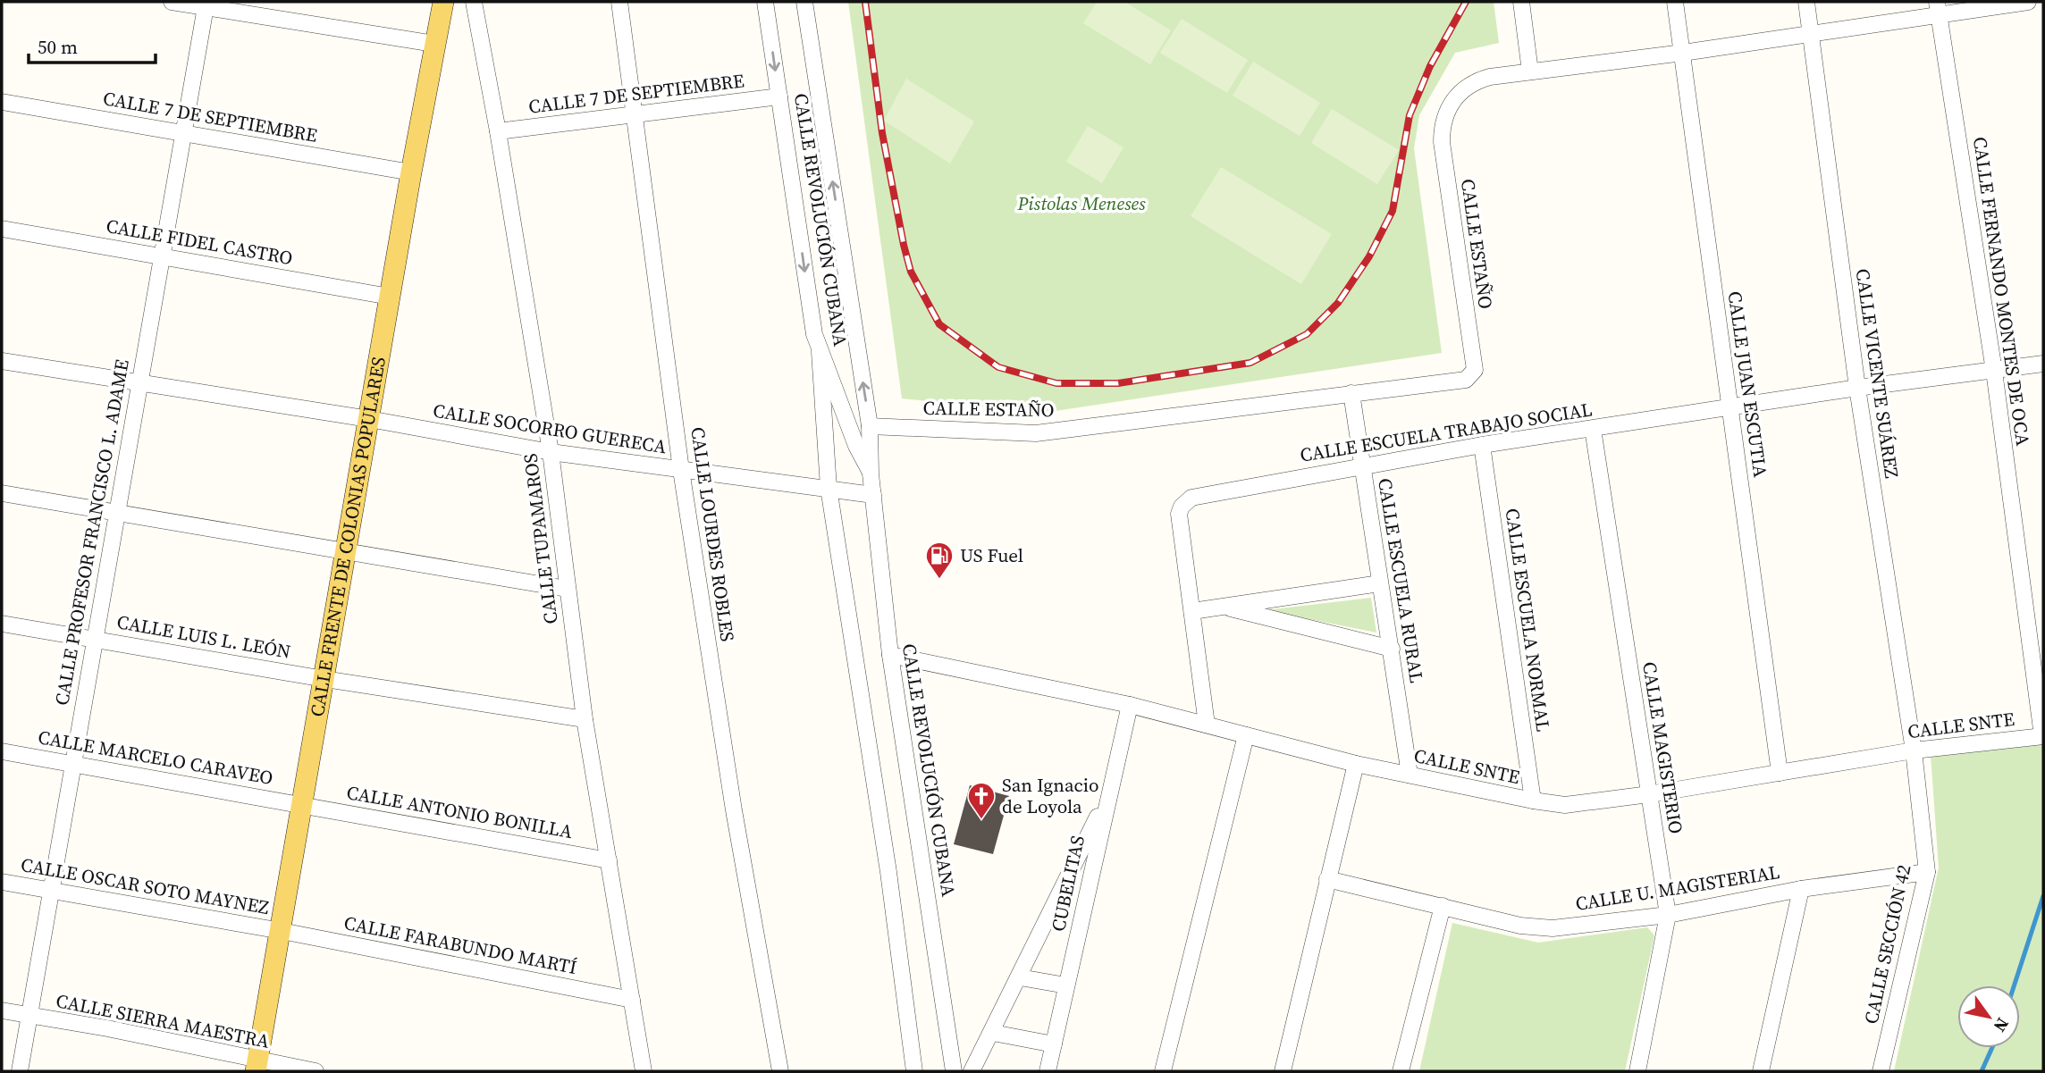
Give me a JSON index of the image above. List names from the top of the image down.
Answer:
{
  "streets": {
    "main road": ["CALLE FRENTE DE COLONIAS POPULARES"],
    "street": [
      "CALLE 7 DE SEPTIEMBRE",
      "CALLE REVOLUCIÓN CUBANA",
      "CALLE FIDEL CASTRO",
      "CALLE ESTAÑO",
      "CALLE FERNANDO MONTES DE OCA",
      "CALLE VICENTE SUÁREZ",
      "CALLE JUAN ESCUTIA",
      "CALLE SOCORRO GUERECA",
      "CALLE ESCUELA TRABAJO SOCIAL",
      "CALLE PROFESOR FRANCISCO L. ADAME",
      "CALLE LOURDES ROBLES",
      "CALLE TUPAMAROS",
      "CALLE ESCUELA RURAL",
      "CALLE ESCUELA NORMAL",
      "CALLE LUIS L. LEÓN",
      "CALLE SNTE",
      "CALLE MAGISTERIO",
      "CALLE MARCELO CARAVEO",
      "CALLE ANTONIO BONILLA",
      "CUBELITAS",
      "CALLE OSCAR SOTO MAYNEZ",
      "CALLE U. MAGISTERIAL",
      "CALLE SECCIÓN 42",
      "CALLE FARABUNDO MARTÍ",
      "CALLE SIERRA MAESTRA"
    ]
  },
  "crossings": [
    ["CALLE 7 DE SEPTIEMBRE", "CALLE REVOLUCIÓN CUBANA"],
    ["CALLE 7 DE SEPTIEMBRE", "CALLE PROFESOR FRANCISCO L. ADAME"],
    ["CALLE 7 DE SEPTIEMBRE", "CALLE LOURDES ROBLES"],
    ["CALLE 7 DE SEPTIEMBRE", "CALLE FRENTE DE COLONIAS POPULARES"],
    ["CALLE 7 DE SEPTIEMBRE", "CALLE TUPAMAROS"],
    ["CALLE REVOLUCIÓN CUBANA", "CALLE ESTAÑO"],
    ["CALLE REVOLUCIÓN CUBANA", "CALLE SOCORRO GUERECA"],
    ["CALLE REVOLUCIÓN CUBANA", "CALLE SNTE"],
    ["CALLE FIDEL CASTRO", "CALLE PROFESOR FRANCISCO L. ADAME"],
    ["CALLE FIDEL CASTRO", "CALLE FRENTE DE COLONIAS POPULARES"],
    ["CALLE ESTAÑO", "CALLE FERNANDO MONTES DE OCA"],
    ["CALLE ESTAÑO", "CALLE VICENTE SUÁREZ"],
    ["CALLE ESTAÑO", "CALLE JUAN ESCUTIA"],
    ["CALLE ESTAÑO", "CALLE ESCUELA RURAL"],
    ["CALLE FERNANDO MONTES DE OCA", "CALLE ESCUELA TRABAJO SOCIAL"],
    ["CALLE FERNANDO MONTES DE OCA", "CALLE SNTE"],
    ["CALLE VICENTE SUÁREZ", "CALLE ESCUELA TRABAJO SOCIAL"],
    ["CALLE VICENTE SUÁREZ", "CALLE SNTE"],
    ["CALLE VICENTE SUÁREZ", "CALLE SECCIÓN 42"],
    ["CALLE JUAN ESCUTIA", "CALLE ESCUELA TRABAJO SOCIAL"],
    ["CALLE JUAN ESCUTIA", "CALLE SNTE"],
    ["CALLE SOCORRO GUERECA", "CALLE PROFESOR FRANCISCO L. ADAME"],
    ["CALLE SOCORRO GUERECA", "CALLE LOURDES ROBLES"],
    ["CALLE SOCORRO GUERECA", "CALLE FRENTE DE COLONIAS POPULARES"],
    ["CALLE SOCORRO GUERECA", "CALLE TUPAMAROS"],
    ["CALLE ESCUELA TRABAJO SOCIAL", "CALLE ESCUELA RURAL"],
    ["CALLE ESCUELA TRABAJO SOCIAL", "CALLE ESCUELA NORMAL"],
    ["CALLE ESCUELA TRABAJO SOCIAL", "CALLE MAGISTERIO"],
    ["CALLE PROFESOR FRANCISCO L. ADAME", "CALLE LUIS L. LEÓN"],
    ["CALLE PROFESOR FRANCISCO L. ADAME", "CALLE MARCELO CARAVEO"],
    ["CALLE PROFESOR FRANCISCO L. ADAME", "CALLE OSCAR SOTO MAYNEZ"],
    ["CALLE PROFESOR FRANCISCO L. ADAME", "CALLE SIERRA MAESTRA"],
    ["CALLE FRENTE DE COLONIAS POPULARES", "CALLE LUIS L. LEÓN"],
    ["CALLE FRENTE DE COLONIAS POPULARES", "CALLE MARCELO CARAVEO"],
    ["CALLE FRENTE DE COLONIAS POPULARES", "CALLE ANTONIO BONILLA"],
    ["CALLE FRENTE DE COLONIAS POPULARES", "CALLE OSCAR SOTO MAYNEZ"],
    ["CALLE FRENTE DE COLONIAS POPULARES", "CALLE FARABUNDO MARTÍ"],
    ["CALLE FRENTE DE COLONIAS POPULARES", "CALLE SIERRA MAESTRA"],
    ["CALLE TUPAMAROS", "CALLE LUIS L. LEÓN"],
    ["CALLE TUPAMAROS", "CALLE ANTONIO BONILLA"],
    ["CALLE TUPAMAROS", "CALLE FARABUNDO MARTÍ"],
    ["CALLE ESCUELA RURAL", "CALLE SNTE"],
    ["CALLE ESCUELA NORMAL", "CALLE SNTE"],
    ["CALLE SNTE", "CALLE MAGISTERIO"],
    ["CALLE SNTE", "CUBELITAS"],
    ["CALLE SNTE", "CALLE SECCIÓN 42"],
    ["CALLE MAGISTERIO", "CALLE U. MAGISTERIAL"],
    ["CALLE MARCELO CARAVEO", "CALLE ANTONIO BONILLA"],
    ["CALLE OSCAR SOTO MAYNEZ", "CALLE FARABUNDO MARTÍ"],
    ["CALLE U. MAGISTERIAL", "CALLE SECCIÓN 42"]
  ],
  "parks": ["Pistolas Meneses"],
  "places": {
    "fuel station": ["US Fuel"],
    "church": ["San Ignacio de Loyola"]
  },
  "scale_bar": "50 m",
  "north": "bottom right"
}
